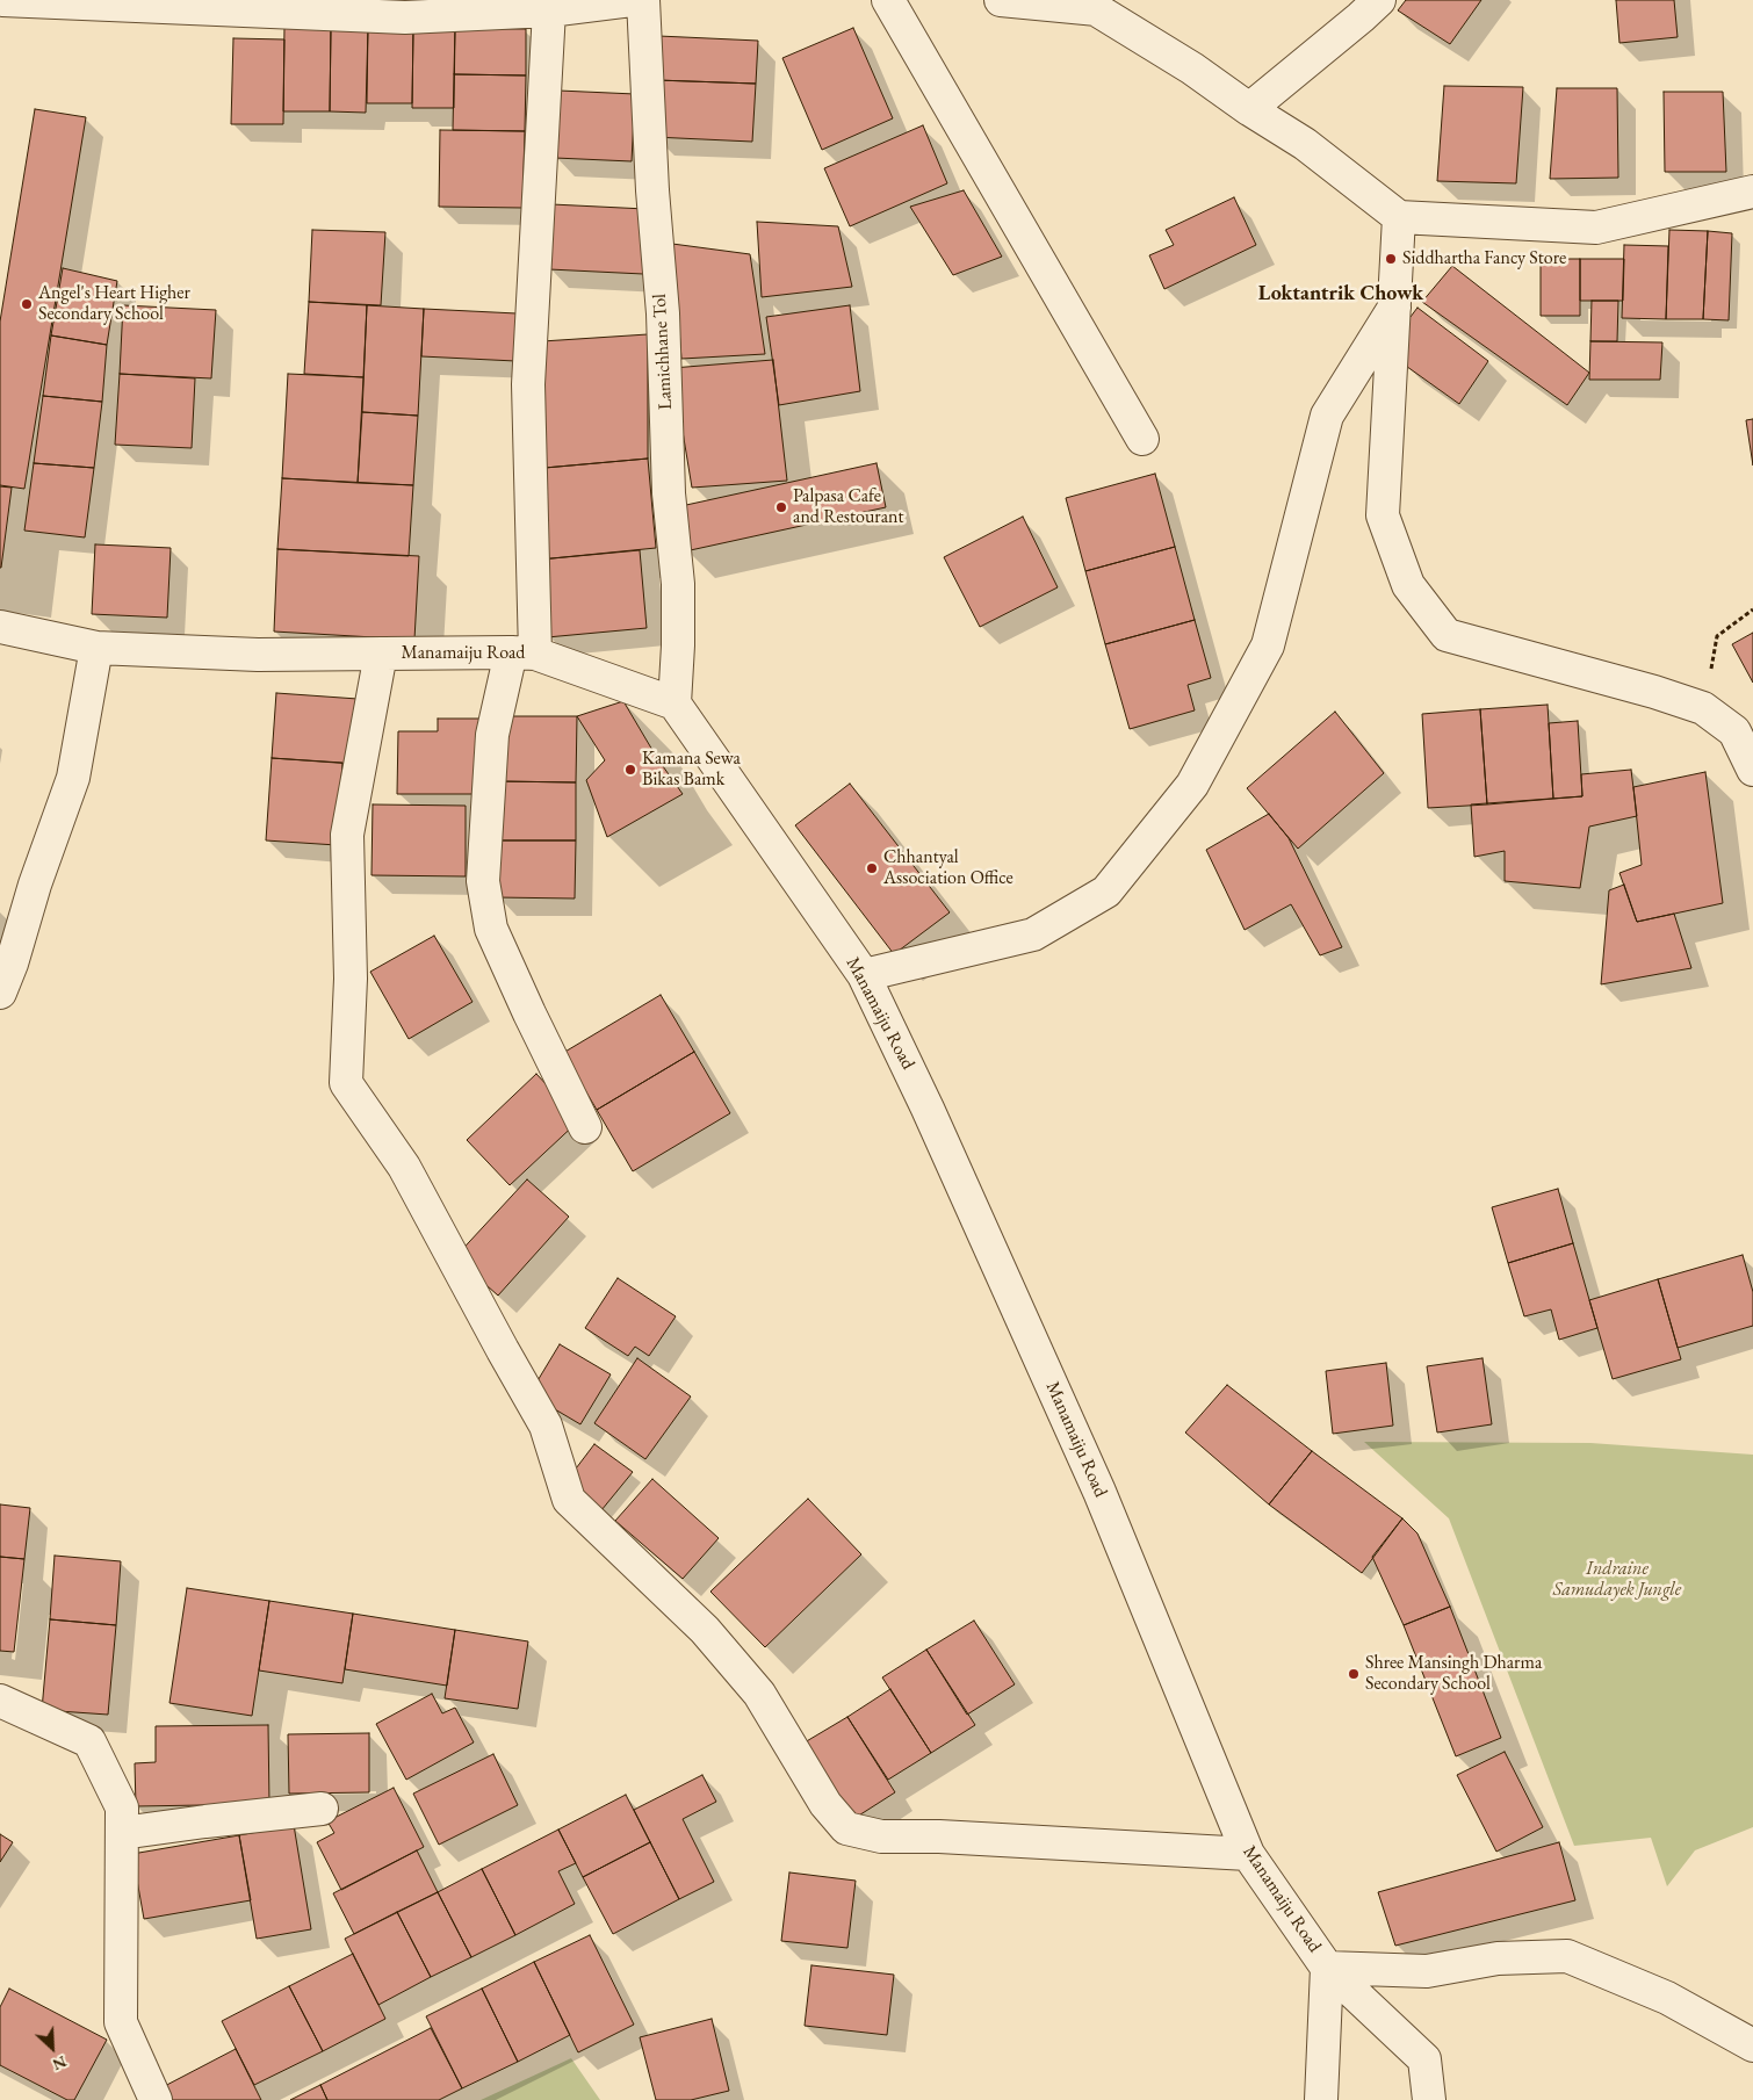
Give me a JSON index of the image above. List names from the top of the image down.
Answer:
{
  "streets": {
    "street": ["Lamichhane Tol", "Manamaiju Road"]
  },
  "crossings": [
    ["Lamichhane Tol", "Manamaiju Road"]
  ],
  "districts": ["Loktantrik Chowk"],
  "parks": ["Indraine Samudayek Jungle"],
  "places": [
    "Siddhartha Fancy Store",
    "Angel's Heart Higher Secondary School",
    "Palpasa Cafe and Restourant",
    "Kamana Sewa Bikas Bamk",
    "Chhantyal Association Office",
    "Shree Mansingh Dharma Secondary School"
  ],
  "north": "bottom right"
}
